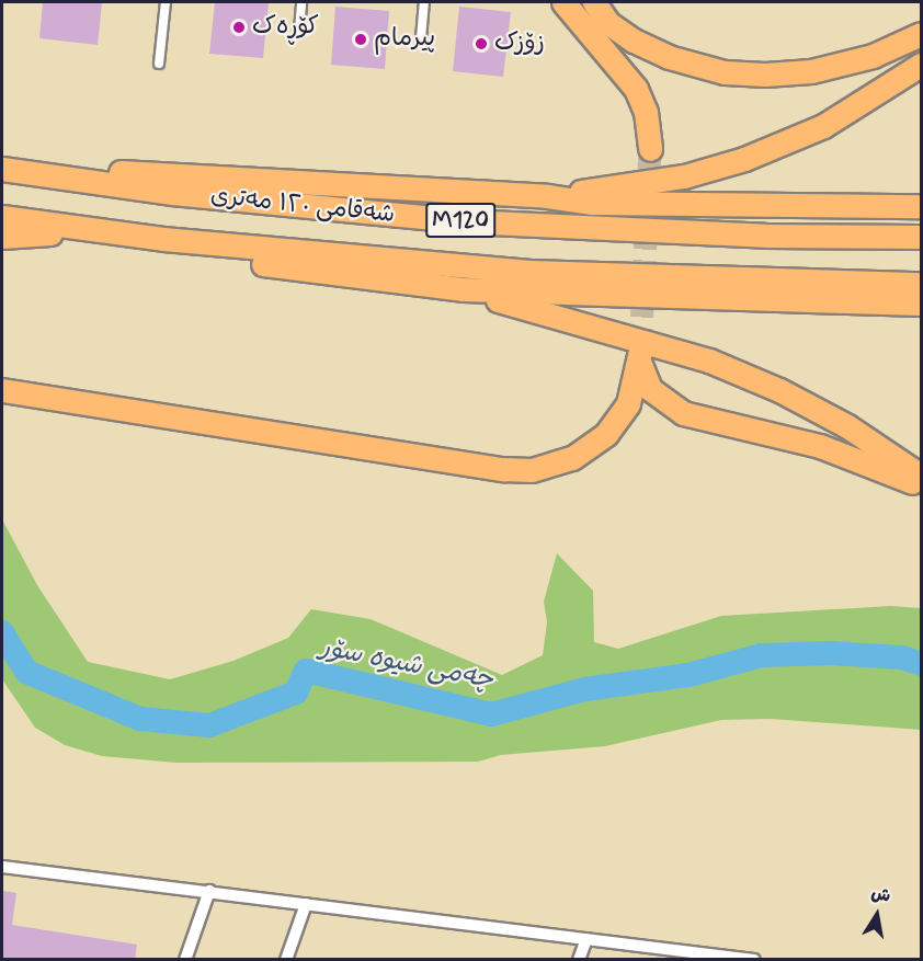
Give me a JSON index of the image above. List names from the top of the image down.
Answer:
{
  "streets": {
    "highway": ["شەقامی ١٢٠ مەتری", "M120"]
  },
  "water": ["چەمی شیوە سۆر"],
  "places": ["کۆڕەک", "پیرمام", "زۆزک"],
  "north": "top"
}
